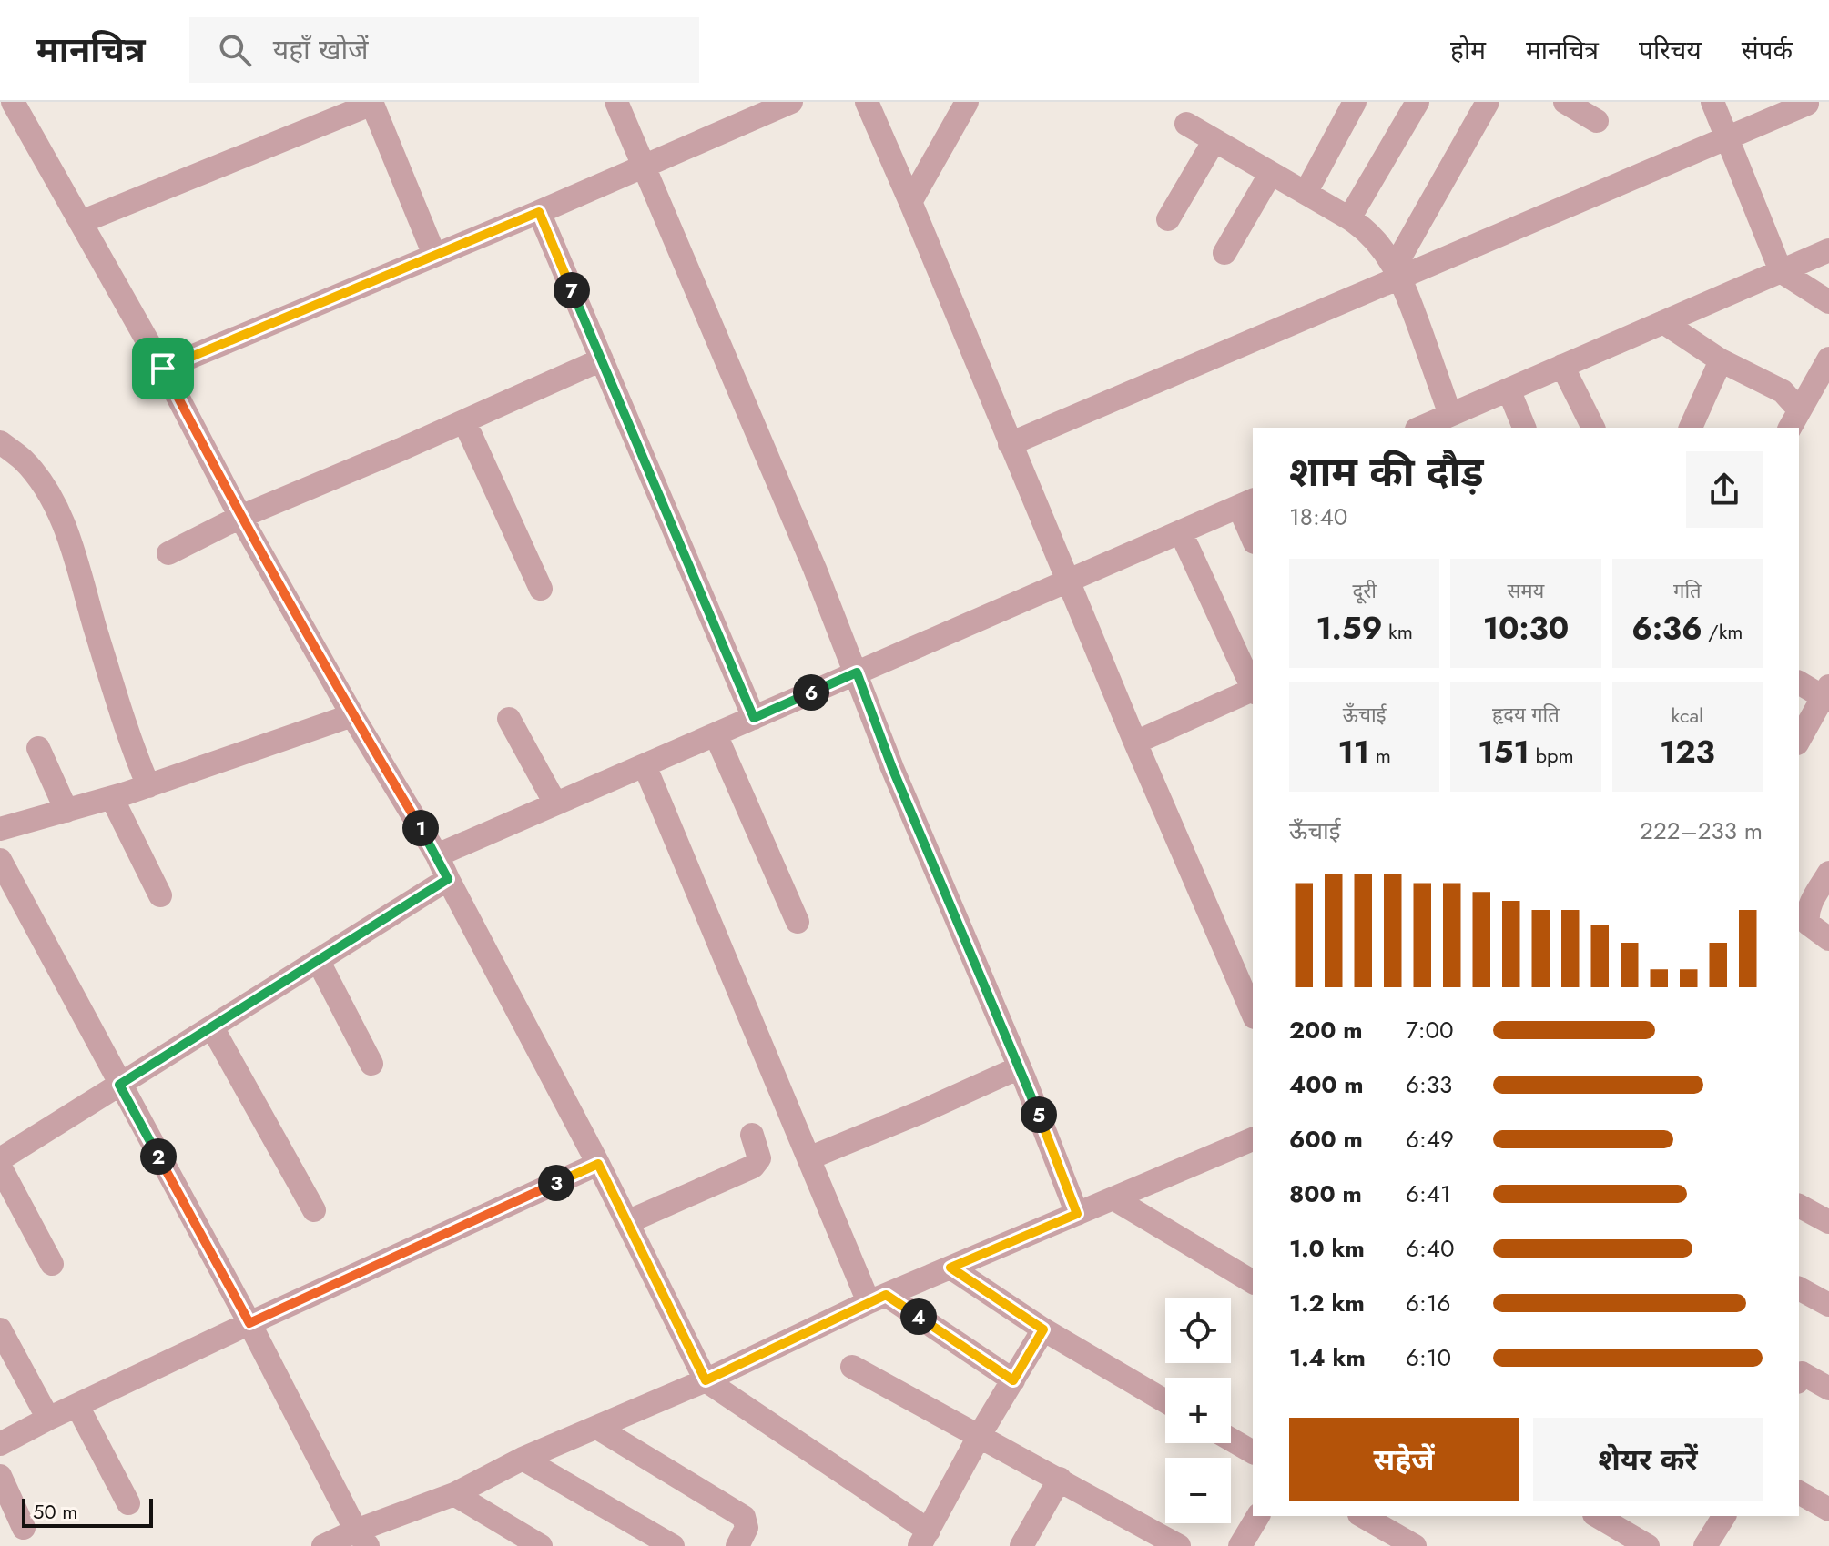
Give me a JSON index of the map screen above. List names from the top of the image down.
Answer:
{
  "scale_bar": "50 m",
  "page": {
    "header": "मानचित्र",
    "search": "यहाँ खोजें",
    "nav": [
      "होम",
      "मानचित्र",
      "परिचय",
      "संपर्क"
    ],
    "pins": [
      "7",
      "6",
      "1",
      "5",
      "2",
      "3",
      "4"
    ],
    "heading": ["शाम की दौड़", "18:40"],
    "stats": [
      ["दूरी", "1.59 km"],
      ["समय", "10:30"],
      ["गति", "6:36 /km"],
      ["ऊँचाई", "11 m"],
      ["हृदय गति", "151 bpm"],
      ["kcal", "123"]
    ],
    "chart": ["ऊँचाई", "222–233 m"],
    "list": [
      {
        "name": "200 m",
        "note": "7:00"
      },
      {
        "name": "400 m",
        "note": "6:33"
      },
      {
        "name": "600 m",
        "note": "6:49"
      },
      {
        "name": "800 m",
        "note": "6:41"
      },
      {
        "name": "1.0 km",
        "note": "6:40"
      },
      {
        "name": "1.2 km",
        "note": "6:16"
      },
      {
        "name": "1.4 km",
        "note": "6:10"
      }
    ],
    "map_buttons": ["+", "−"],
    "buttons": ["सहेजें", "शेयर करें"],
    "scale": "50 m"
  }
}
